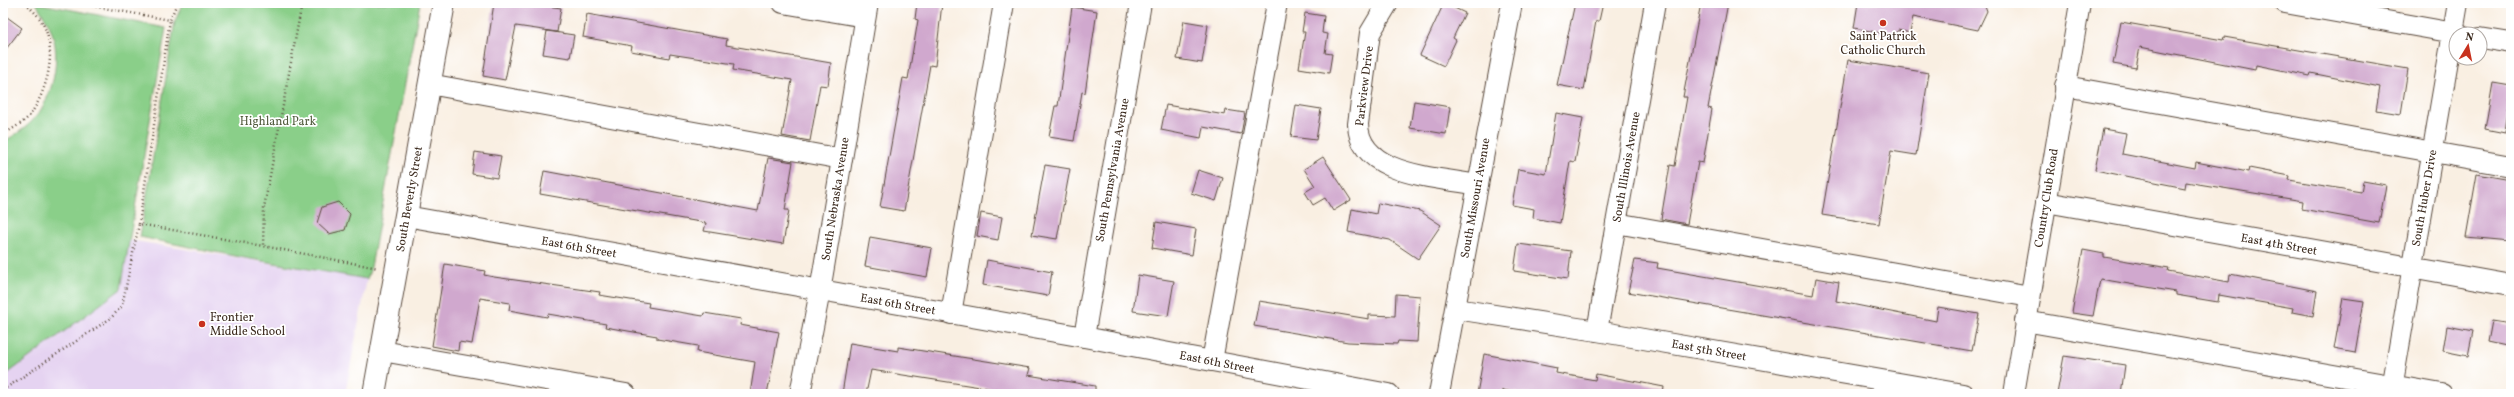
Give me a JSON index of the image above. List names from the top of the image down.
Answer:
{
  "streets": {
    "main road": ["South Beverly Street"],
    "street": [
      "Parkview Drive",
      "South Illinois Avenue",
      "South Pennsylvania Avenue",
      "South Missouri Avenue",
      "Country Club Road",
      "South Huber Drive",
      "South Nebraska Avenue",
      "East 4th Street",
      "East 6th Street",
      "East 5th Street"
    ]
  },
  "crossings": [
    ["Parkview Drive", "South Missouri Avenue"],
    ["South Illinois Avenue", "East 5th Street"],
    ["South Pennsylvania Avenue", "East 6th Street"],
    ["South Missouri Avenue", "East 5th Street"],
    ["Country Club Road", "East 4th Street"],
    ["South Huber Drive", "East 4th Street"],
    ["South Beverly Street", "East 6th Street"],
    ["South Nebraska Avenue", "East 6th Street"]
  ],
  "parks": ["Highland Park"],
  "places": ["Saint Patrick Catholic Church", "Frontier Middle School"],
  "north": "top"
}
